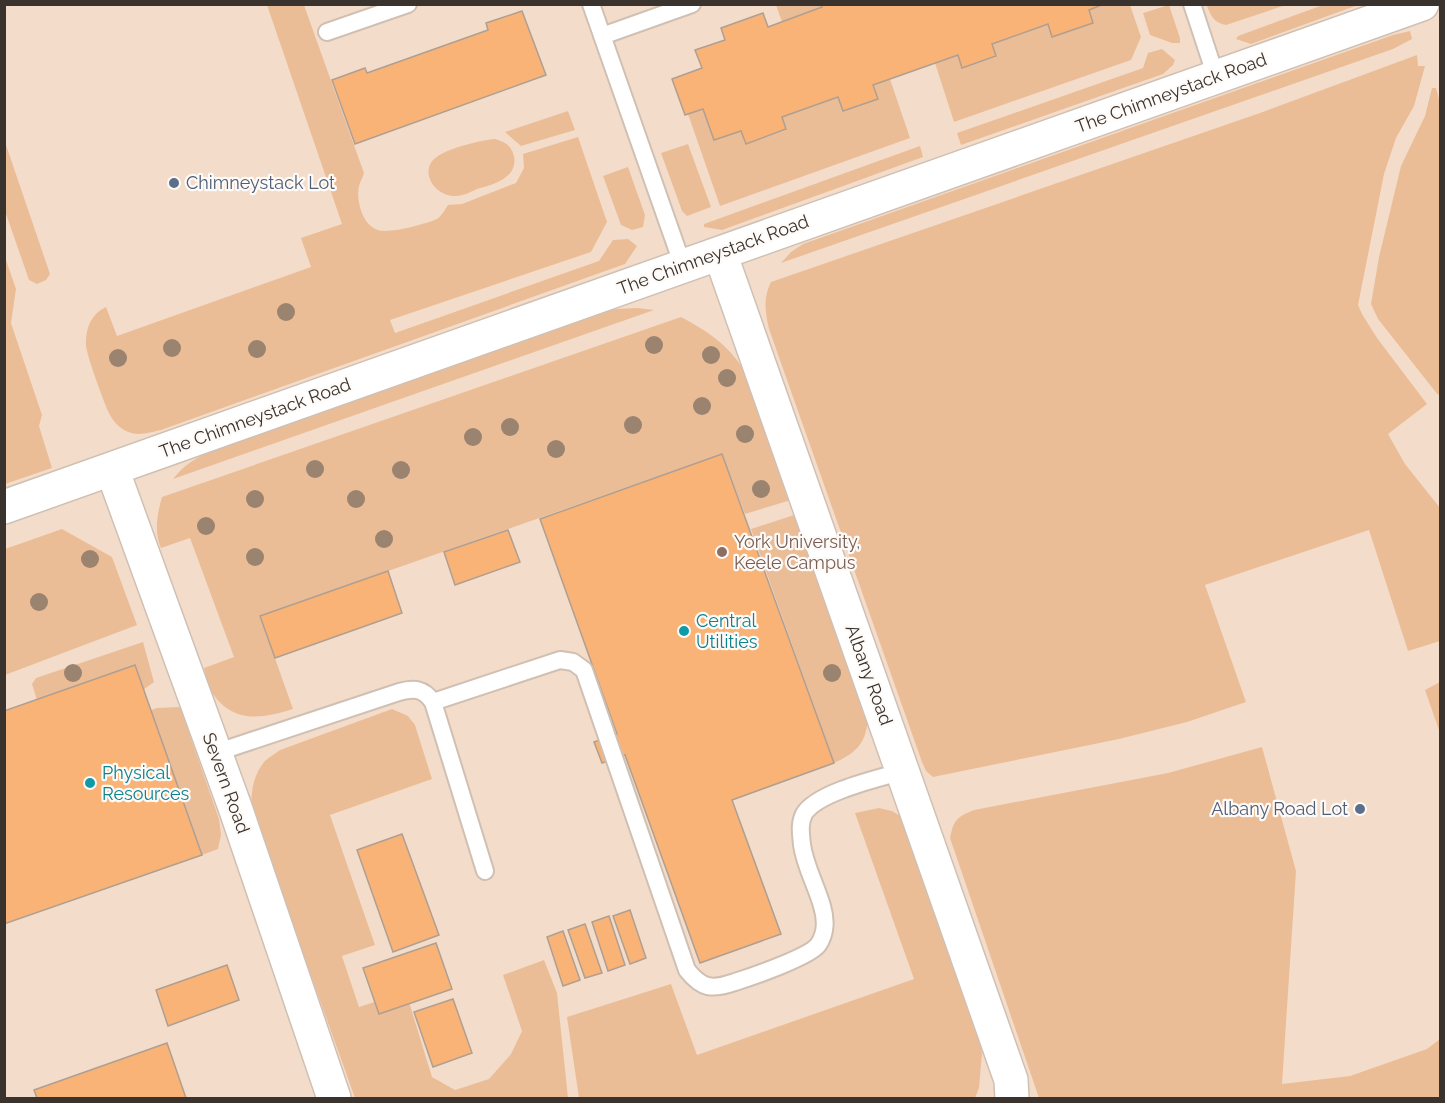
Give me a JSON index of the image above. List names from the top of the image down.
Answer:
{
  "streets": {
    "street": ["The Chimneystack Road", "Albany Road", "Severn Road"]
  },
  "crossings": [
    ["The Chimneystack Road", "Albany Road"],
    ["The Chimneystack Road", "Severn Road"]
  ],
  "places": [
    "Chimneystack Lot",
    "York University, Keele Campus",
    "Central Utilities",
    "Physical Resources",
    "Albany Road Lot"
  ]
}
